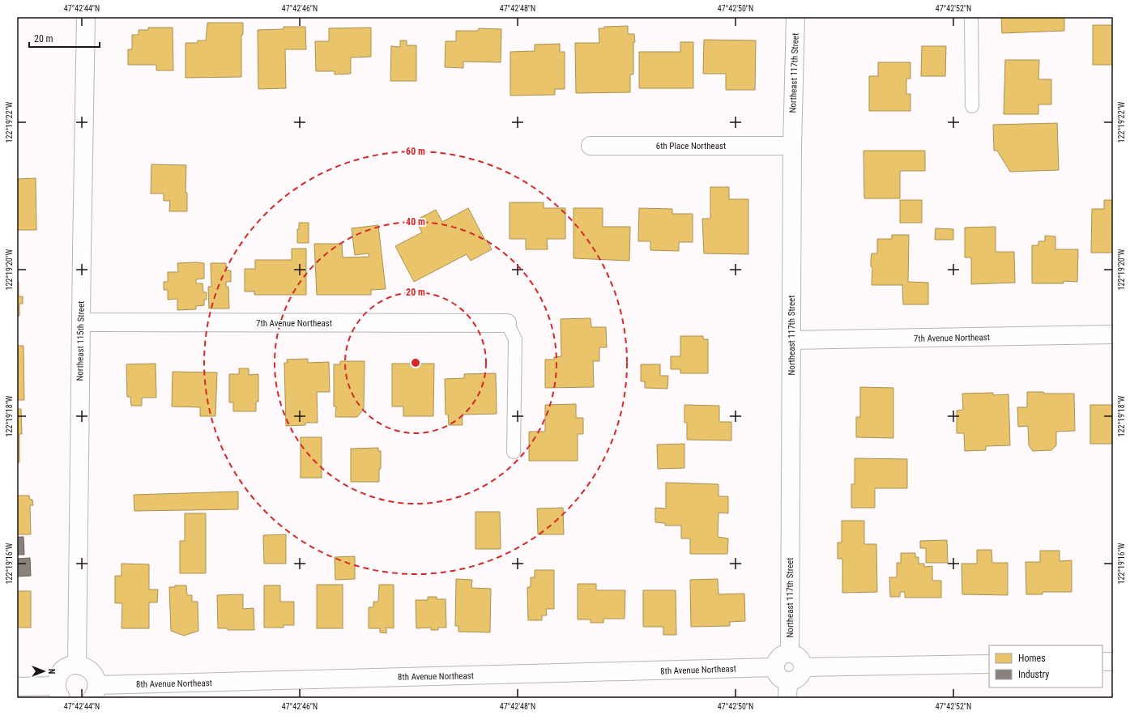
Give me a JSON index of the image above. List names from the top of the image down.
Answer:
{
  "streets": {
    "street": [
      "Northeast 117th Street",
      "6th Place Northeast",
      "7th Avenue Northeast",
      "Northeast 115th Street",
      "8th Avenue Northeast"
    ]
  },
  "crossings": [
    ["Northeast 117th Street", "6th Place Northeast"],
    ["Northeast 117th Street", "7th Avenue Northeast"],
    ["7th Avenue Northeast", "Northeast 115th Street"]
  ],
  "legend": ["Homes", "Industry"],
  "scale_bar": "20 m",
  "north": "right",
  "coordinates": [
    "47°42'44\"N",
    "47°42'46\"N",
    "47°42'48\"N",
    "47°42'50\"N",
    "47°42'52\"N",
    "122°19'22\"W",
    "122°19'20\"W",
    "122°19'18\"W",
    "122°19'16\"W"
  ],
  "rings": ["60 m", "40 m", "20 m"]
}
